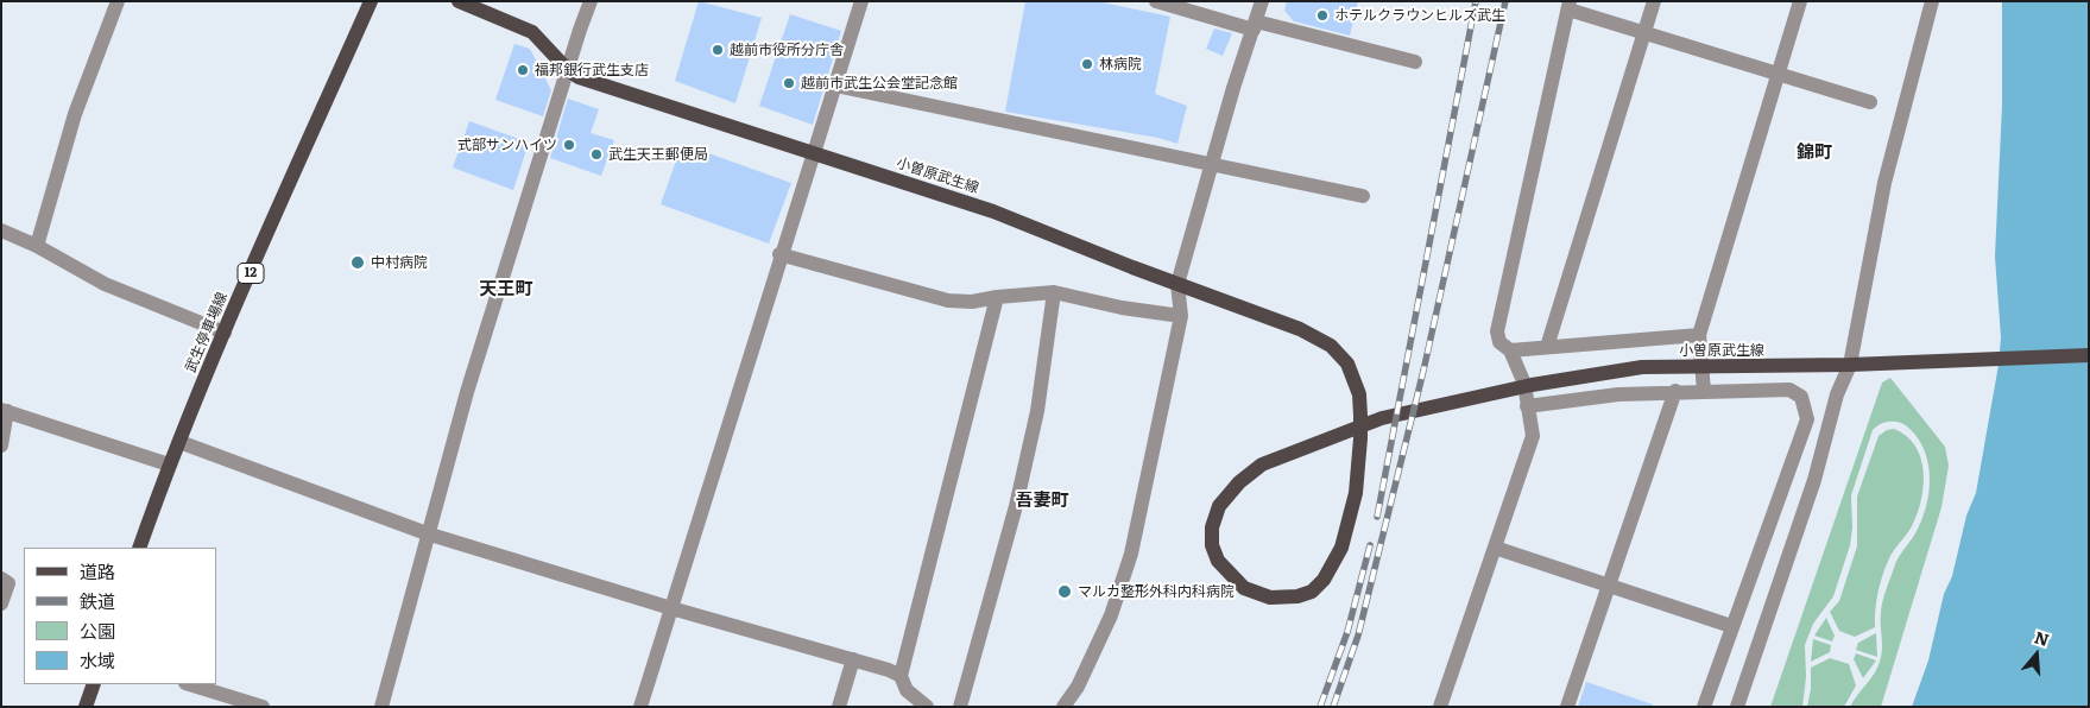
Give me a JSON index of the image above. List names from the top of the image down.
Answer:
{
  "streets": {
    "main road": ["小曽原武生線", "12", "武生停車場線"]
  },
  "districts": ["錦町", "天王町", "吾妻町"],
  "places": [
    "ホテルクラウンヒルズ武生",
    "越前市役所分庁舎",
    "林病院",
    "福邦銀行武生支店",
    "越前市武生公会堂記念館",
    "式部サンハイツ",
    "武生天王郵便局",
    "中村病院",
    "マルカ整形外科内科病院"
  ],
  "legend": [
    "道路",
    "鉄道",
    "公園",
    "水域"
  ],
  "north": "top"
}
